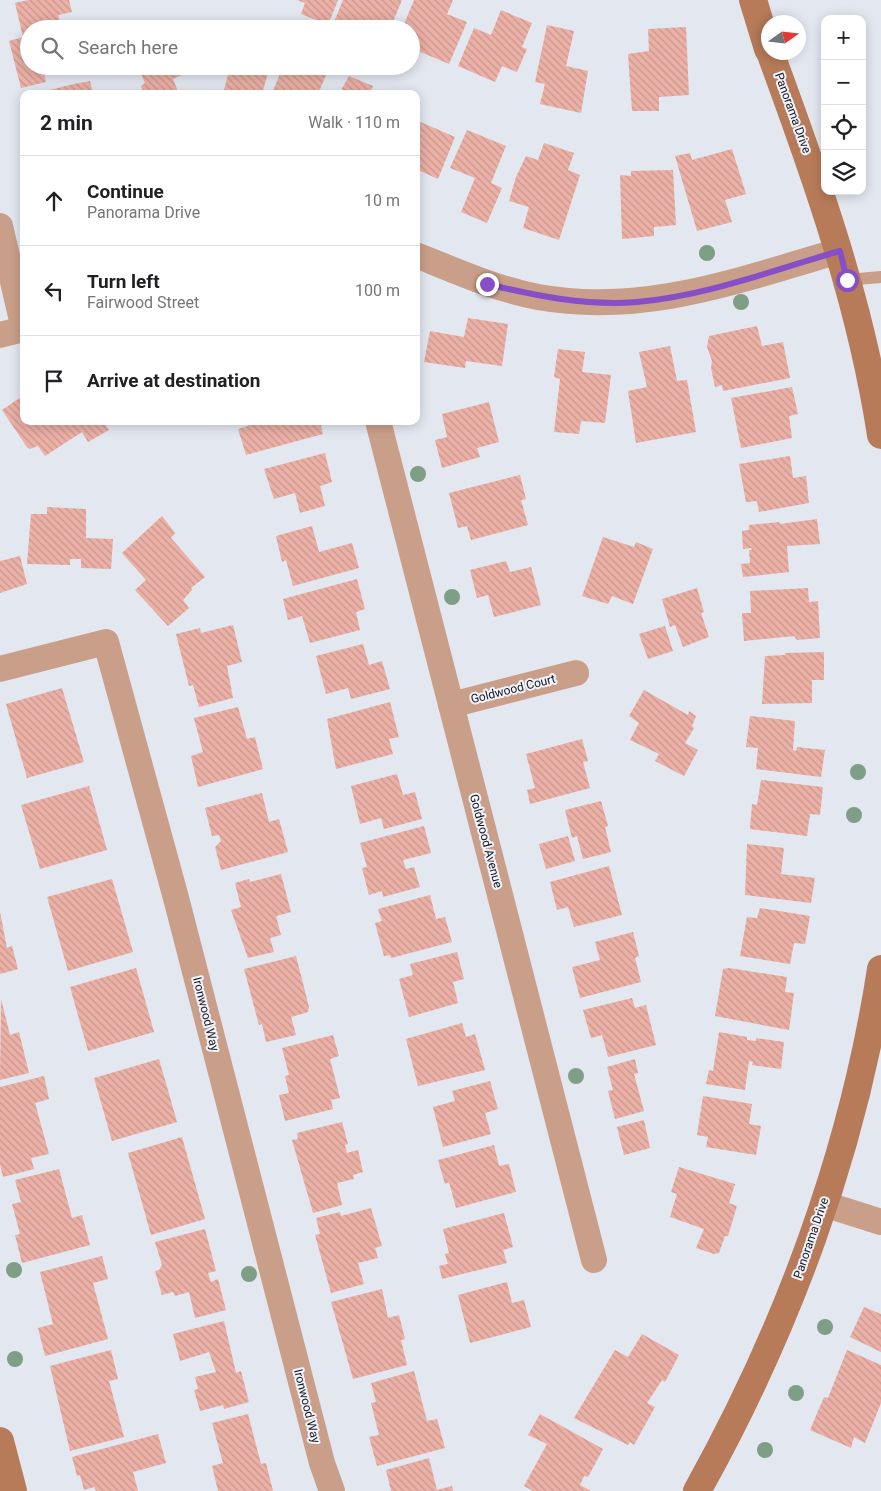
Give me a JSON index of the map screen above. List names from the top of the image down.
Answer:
{
  "streets": {
    "street": [
      "Panorama Drive",
      "Goldwood Court",
      "Goldwood Avenue",
      "Ironwood Way"
    ]
  },
  "crossings": [
    ["Goldwood Court", "Goldwood Avenue"]
  ],
  "north": "right",
  "page": {
    "map_buttons": ["+", "−"],
    "search": "Search here",
    "heading": ["2 min", "Walk · 110 m"],
    "list": [
      ["Continue", "Panorama Drive", "10 m"],
      ["Turn left", "Fairwood Street", "100 m"],
      "Arrive at destination"
    ]
  }
}
